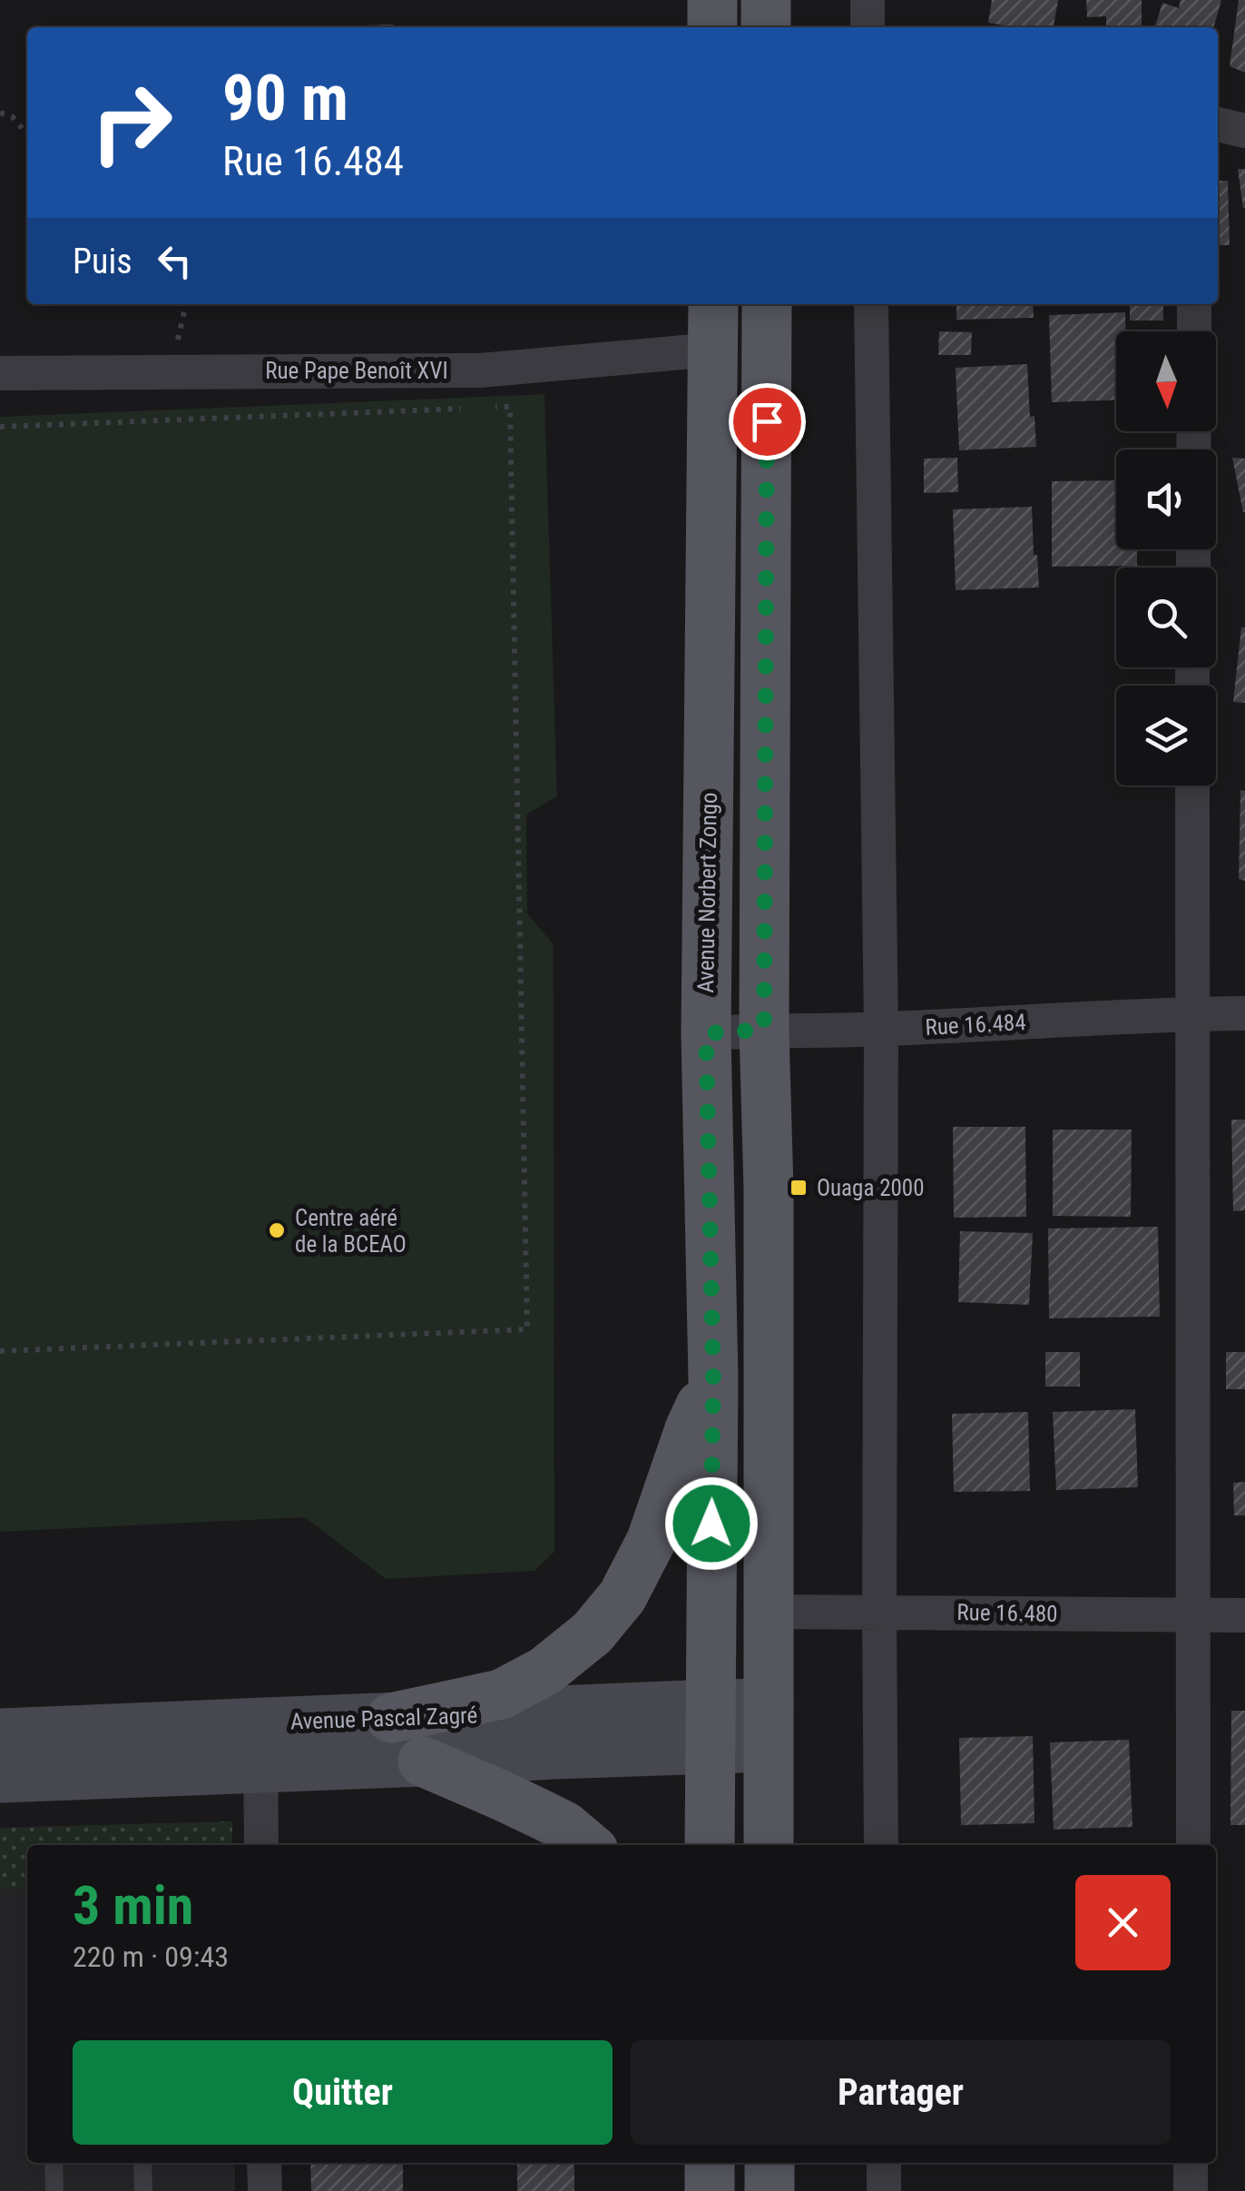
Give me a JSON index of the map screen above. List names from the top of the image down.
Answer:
{
  "streets": {
    "main road": ["Avenue Norbert Zongo", "Avenue Pascal Zagré"],
    "street": ["Rue Pape Benoît XVI", "Rue 16.484", "Rue 16.480"]
  },
  "crossings": [
    ["Rue Pape Benoît XVI", "Avenue Norbert Zongo"],
    ["Avenue Norbert Zongo", "Rue 16.484"],
    ["Avenue Norbert Zongo", "Avenue Pascal Zagré"]
  ],
  "places": {
    "transit": ["Ouaga 2000"],
    "other": ["Centre aéré de la BCEAO"]
  },
  "north": "bottom",
  "page": {
    "turn": ["90 m", "Rue 16.484"],
    "then": "Puis",
    "heading": ["3 min", "220 m · 09:43"],
    "buttons": ["Quitter", "Partager"]
  }
}
